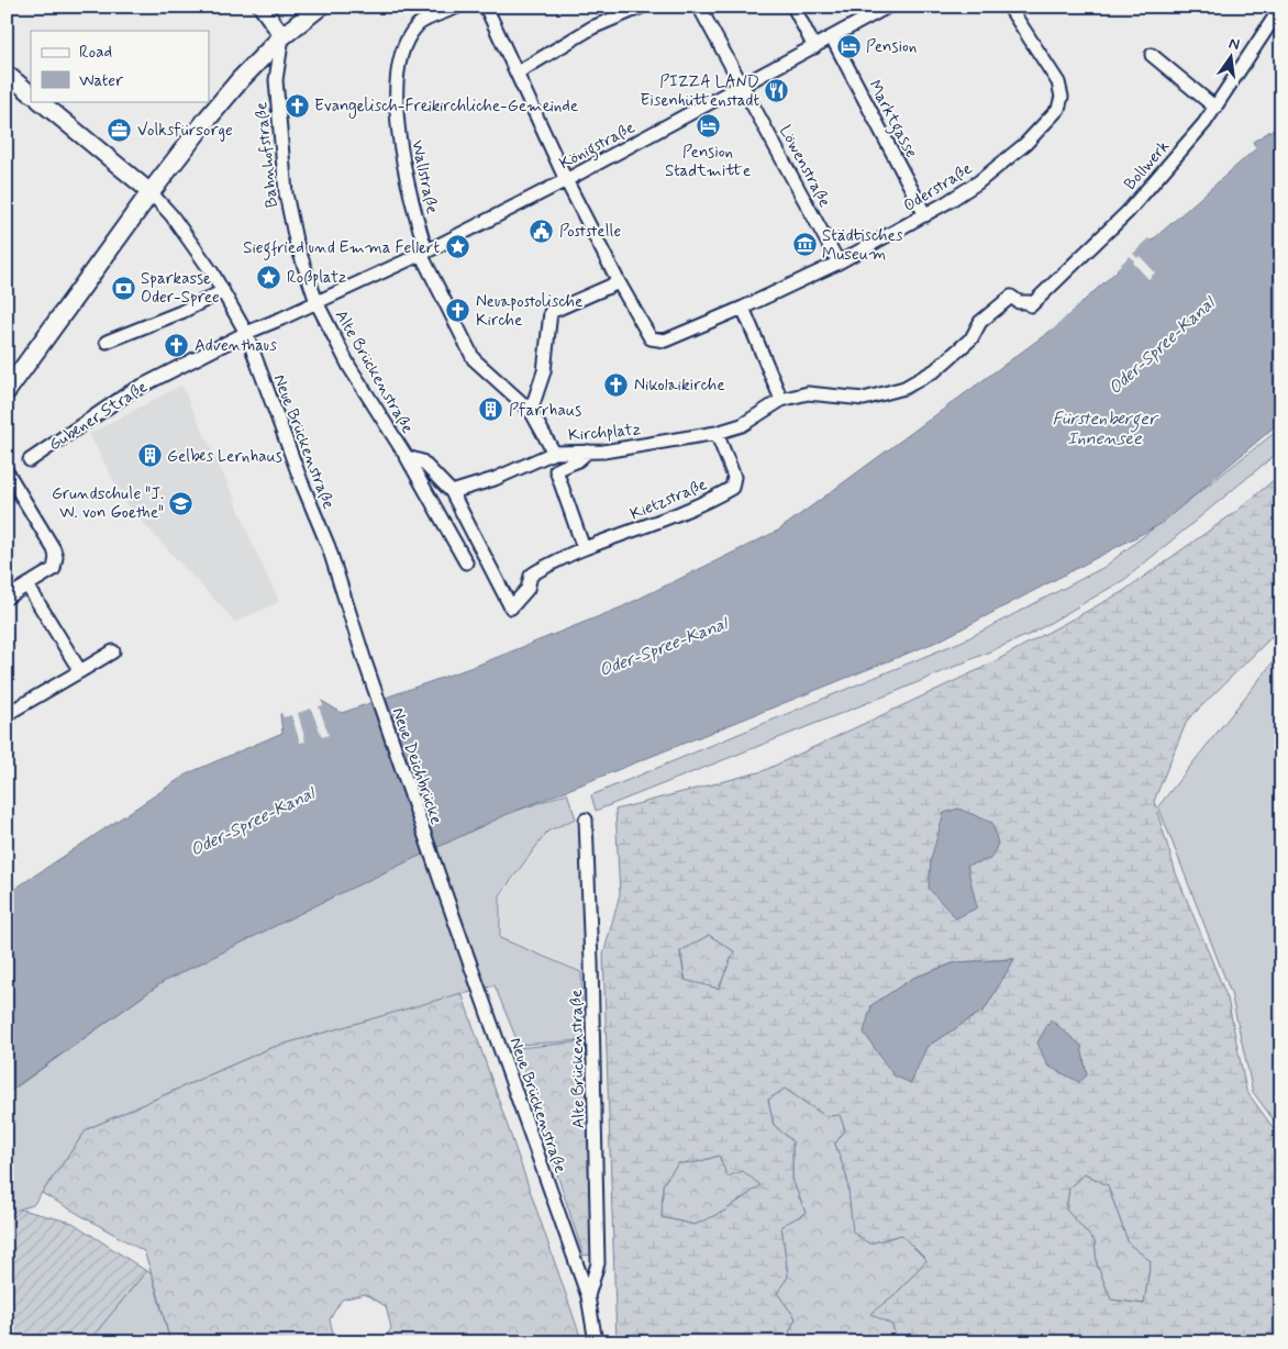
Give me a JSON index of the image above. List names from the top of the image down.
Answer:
{
  "streets": {
    "street": [
      "Marktgasse",
      "Königstraße",
      "Bahnhofstraße",
      "Bollwerk",
      "Löwenstraße",
      "Wallstraße",
      "Oderstraße",
      "Alte Brückenstraße",
      "Gubener Straße",
      "Kirchplatz",
      "Neue Brückenstraße",
      "Kietzstraße",
      "Neue Deichbrücke"
    ]
  },
  "crossings": [
    ["Marktgasse", "Königstraße"],
    ["Marktgasse", "Oderstraße"],
    ["Königstraße", "Bahnhofstraße"],
    ["Königstraße", "Löwenstraße"],
    ["Königstraße", "Wallstraße"],
    ["Königstraße", "Alte Brückenstraße"],
    ["Königstraße", "Gubener Straße"],
    ["Bahnhofstraße", "Alte Brückenstraße"],
    ["Bahnhofstraße", "Gubener Straße"],
    ["Löwenstraße", "Oderstraße"],
    ["Wallstraße", "Kirchplatz"],
    ["Alte Brückenstraße", "Gubener Straße"],
    ["Alte Brückenstraße", "Neue Brückenstraße"],
    ["Alte Brückenstraße", "Kietzstraße"],
    ["Gubener Straße", "Neue Brückenstraße"],
    ["Kirchplatz", "Kietzstraße"],
    ["Neue Brückenstraße", "Neue Deichbrücke"]
  ],
  "water": ["Oder-Spree-Kanal", "Fürstenberger Innensee"],
  "places": {
    "hotel": ["Pension", "Pension Stadtmitte"],
    "restaurant": ["PIZZA LAND Eisenhüttenstadt"],
    "church": [
      "Evangelisch-Freikirchliche-Gemeinde",
      "Neuapostolische Kirche",
      "Adventhaus",
      "Nikolaikirche"
    ],
    "office": ["Volksfürsorge"],
    "public building": ["Poststelle"],
    "museum": ["Städtisches Museum"],
    "place": ["Siegfried und Emma Fellert", "Roßplatz"],
    "bank": ["Sparkasse Oder-Spree"],
    "building": ["Pfarrhaus", "Gelbes Lernhaus"],
    "school or university": ["Grundschule \"J. W. von Goethe\""]
  },
  "legend": ["Road", "Water"],
  "north": "top"
}
